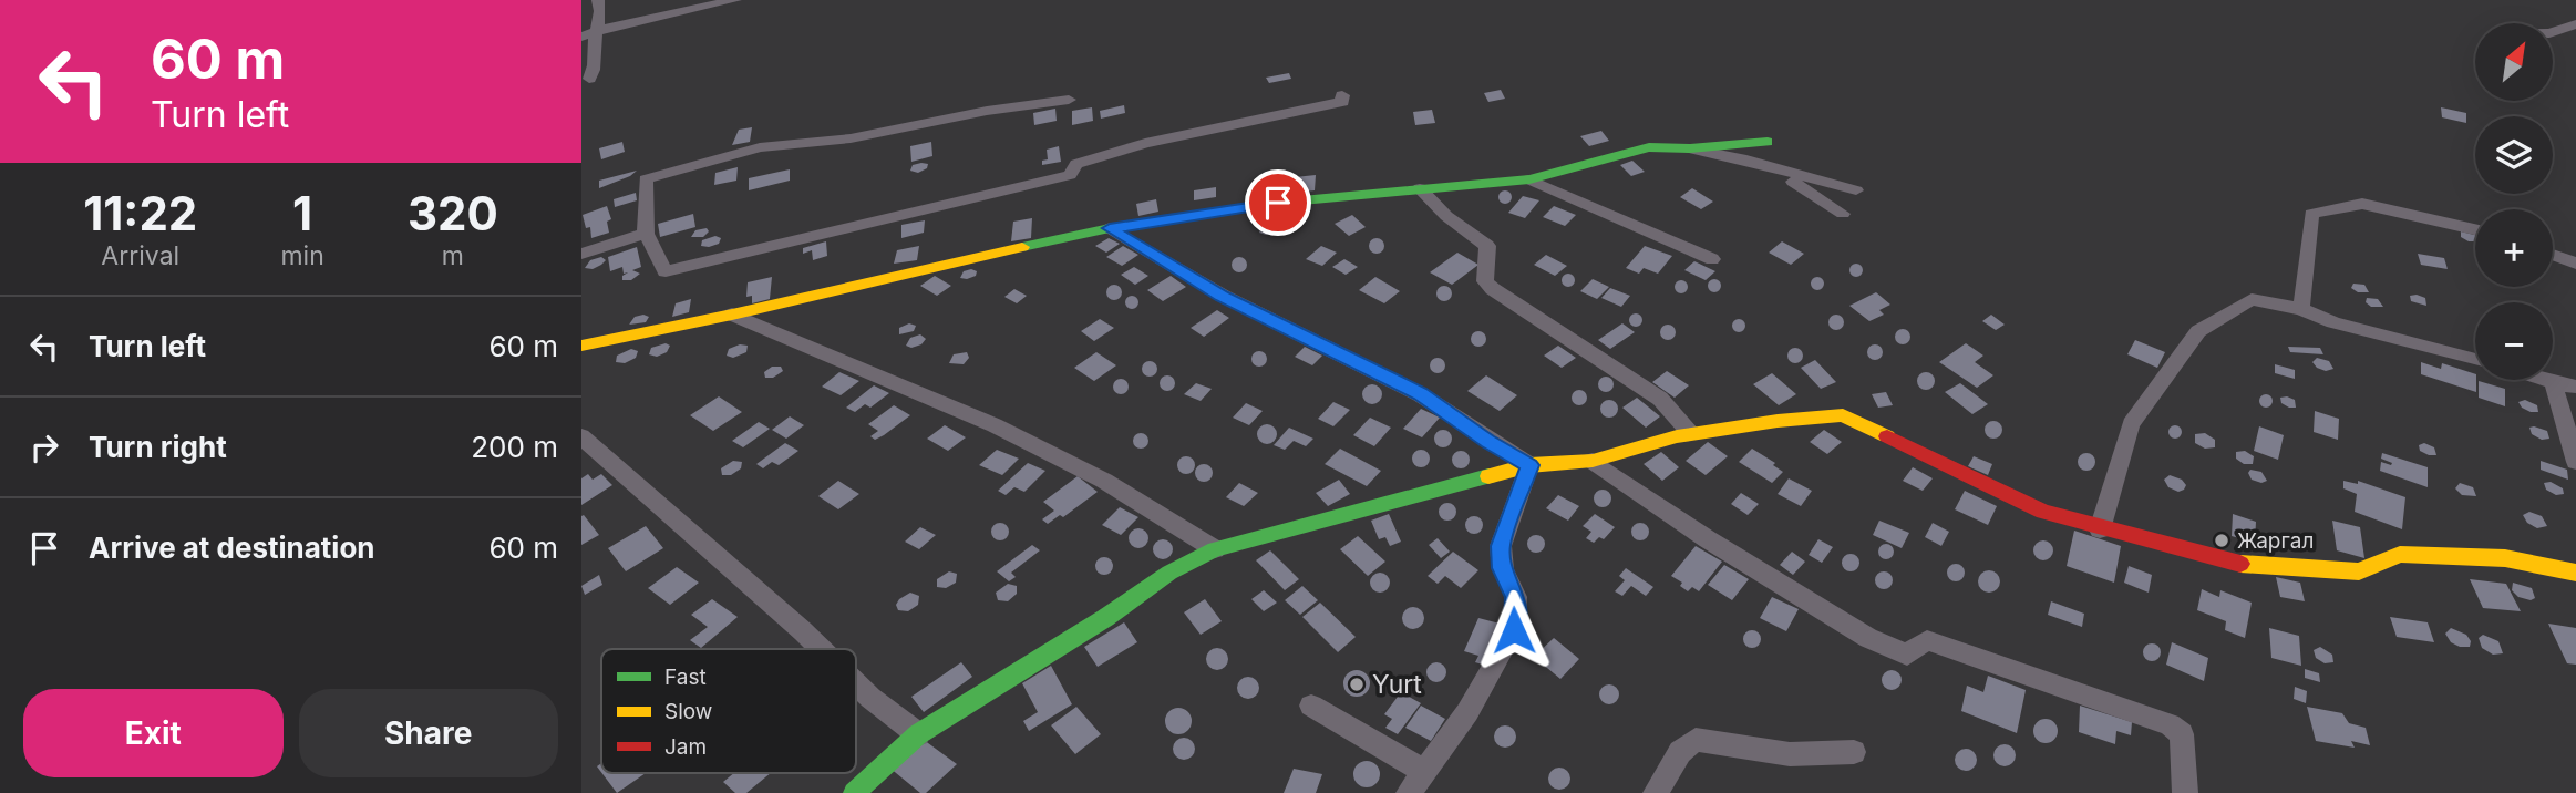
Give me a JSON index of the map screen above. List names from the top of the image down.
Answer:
{
  "places": ["Жаргал", "Yurt"],
  "legend": ["Fast", "Slow", "Jam"],
  "north": "top right",
  "page": {
    "turn": ["60 m", "Turn left"],
    "map_buttons": ["+", "−"],
    "eta": [
      "11:22",
      "Arrival",
      "1",
      "min",
      "320",
      "m"
    ],
    "list": [
      {
        "name": "Turn left",
        "value": "60 m"
      },
      {
        "name": "Turn right",
        "value": "200 m"
      },
      {
        "name": "Arrive at destination",
        "value": "60 m"
      }
    ],
    "buttons": ["Exit", "Share"]
  }
}
